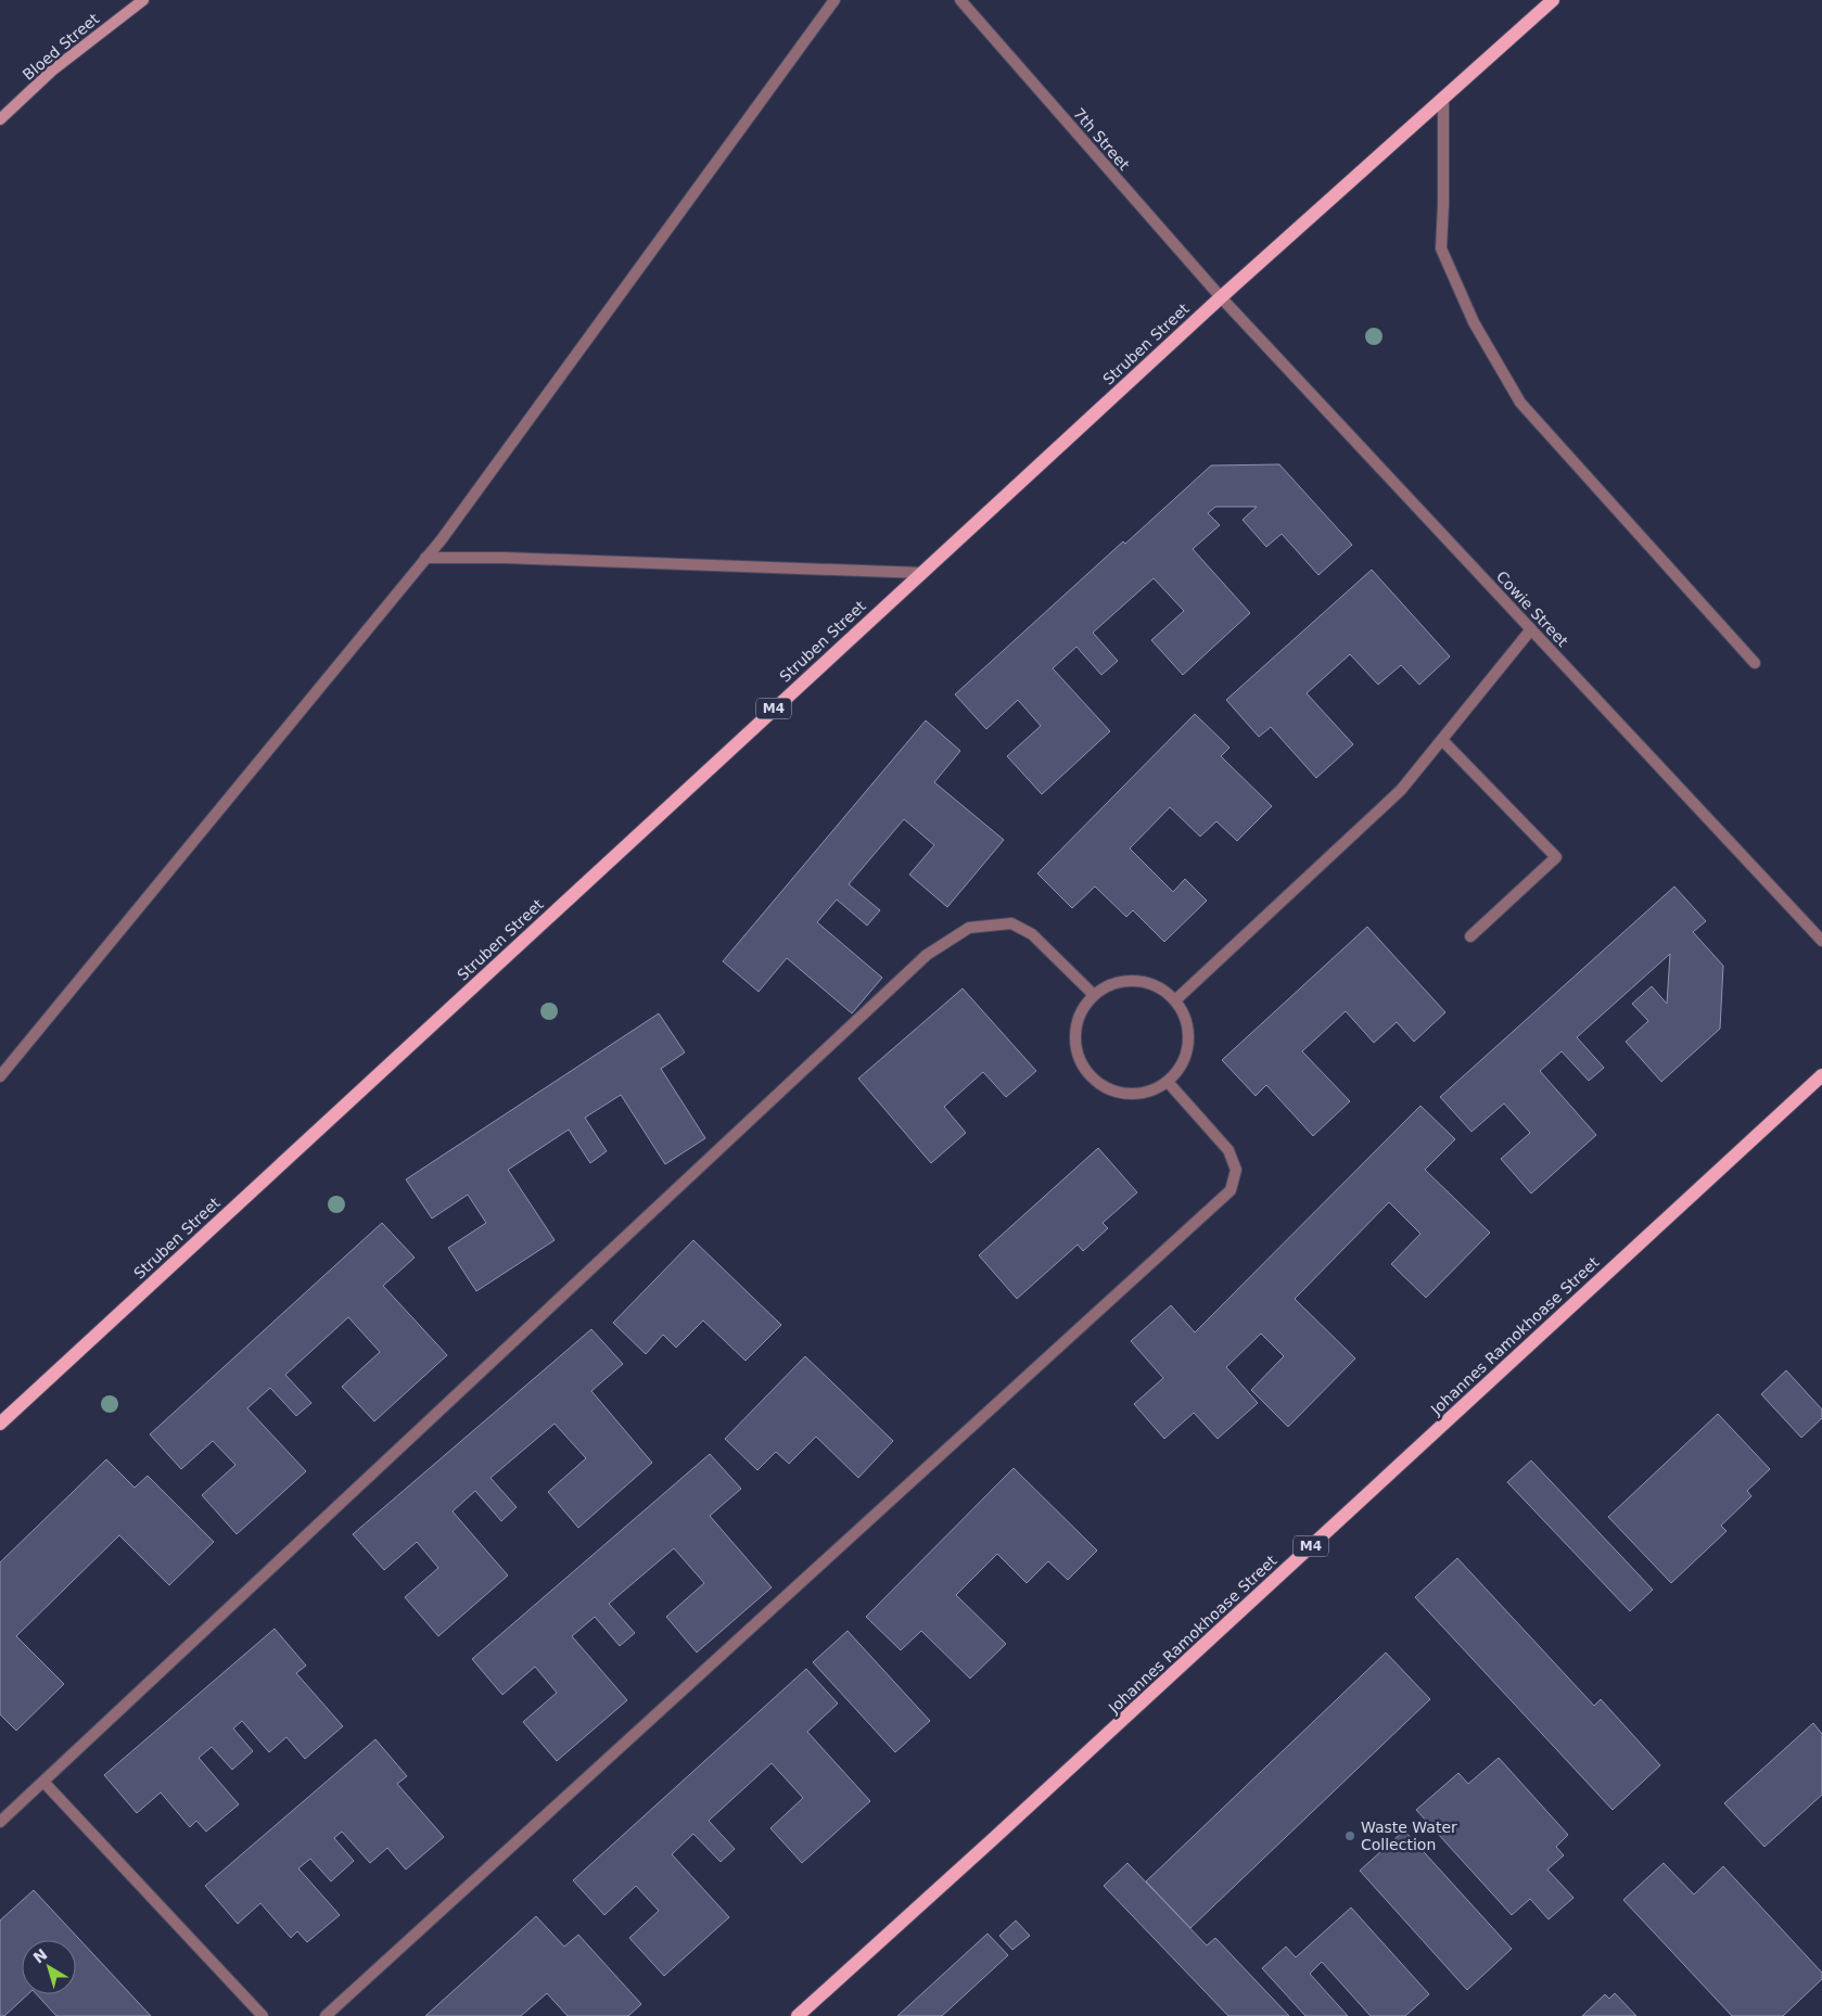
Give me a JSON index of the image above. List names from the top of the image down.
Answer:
{
  "streets": {
    "main road": [
      "Bloed Street",
      "Struben Street",
      "M4",
      "Johannes Ramokhoase Street"
    ],
    "street": ["7th Street", "Cowie Street"]
  },
  "crossings": [
    ["7th Street", "Struben Street"],
    ["7th Street", "Cowie Street"],
    ["Struben Street", "Cowie Street"]
  ],
  "places": ["Waste Water Collection"],
  "north": "top left"
}
